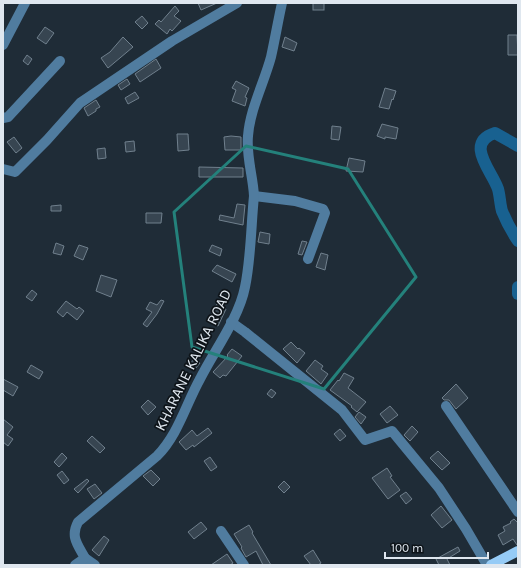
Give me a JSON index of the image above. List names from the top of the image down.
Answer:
{
  "streets": {
    "street": ["KHARANE KALIKA ROAD"]
  },
  "scale_bar": "100 m"
}
